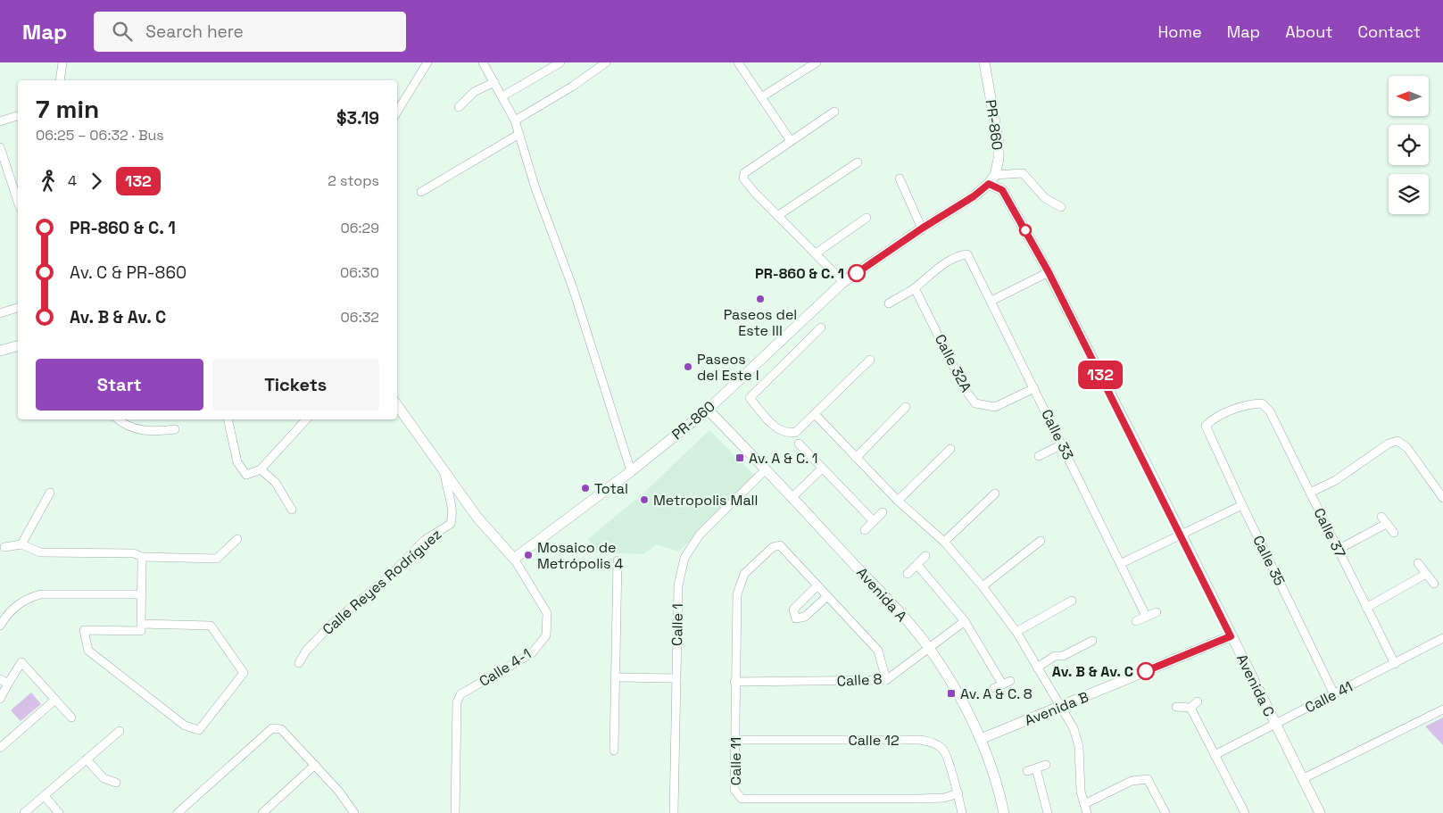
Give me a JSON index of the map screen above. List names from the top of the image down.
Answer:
{
  "streets": {
    "street": [
      "PR-860",
      "Calle 32A",
      "Calle 33",
      "Calle 37",
      "Calle 35",
      "Calle Reyes Rodríguez",
      "Avenida A",
      "Calle 1",
      "Calle 4-1",
      "Calle 8",
      "Avenida C",
      "Calle 41",
      "Avenida B",
      "Calle 12",
      "Calle 11"
    ]
  },
  "crossings": [
    ["PR-860", "Avenida A"],
    ["PR-860", "Calle 4-1"],
    ["PR-860", "Avenida C"],
    ["Calle 32A", "Calle 33"],
    ["Calle 37", "Calle 35"],
    ["Calle 37", "Calle 41"],
    ["Calle 35", "Calle 41"],
    ["Avenida A", "Calle 1"],
    ["Avenida A", "Calle 8"],
    ["Avenida A", "Avenida B"],
    ["Calle 8", "Calle 11"],
    ["Avenida C", "Calle 41"],
    ["Avenida C", "Avenida B"],
    ["Calle 12", "Calle 11"]
  ],
  "places": {
    "other": [
      "PR-860 & C. 1",
      "Paseos del Este III",
      "Paseos del Este I",
      "Total",
      "Metropolis Mall",
      "Mosaico de Metrópolis 4",
      "Av. B & Av. C"
    ],
    "transit": ["Av. A & C. 1", "Av. A & C. 8"]
  },
  "lines": ["bus line 132"],
  "north": "left",
  "page": {
    "header": "Map",
    "search": "Search here",
    "nav": [
      "Home",
      "Map",
      "About",
      "Contact"
    ],
    "on_map": "132",
    "heading": ["7 min", "06:25 – 06:32 · Bus", "$3.19"],
    "legs": ["4", "132", "2 stops"],
    "list": [
      {
        "name": "PR-860 & C. 1",
        "value": "06:29"
      },
      {
        "name": "Av. C & PR-860",
        "value": "06:30"
      },
      {
        "name": "Av. B & Av. C",
        "value": "06:32"
      }
    ],
    "buttons": ["Start", "Tickets"]
  }
}
